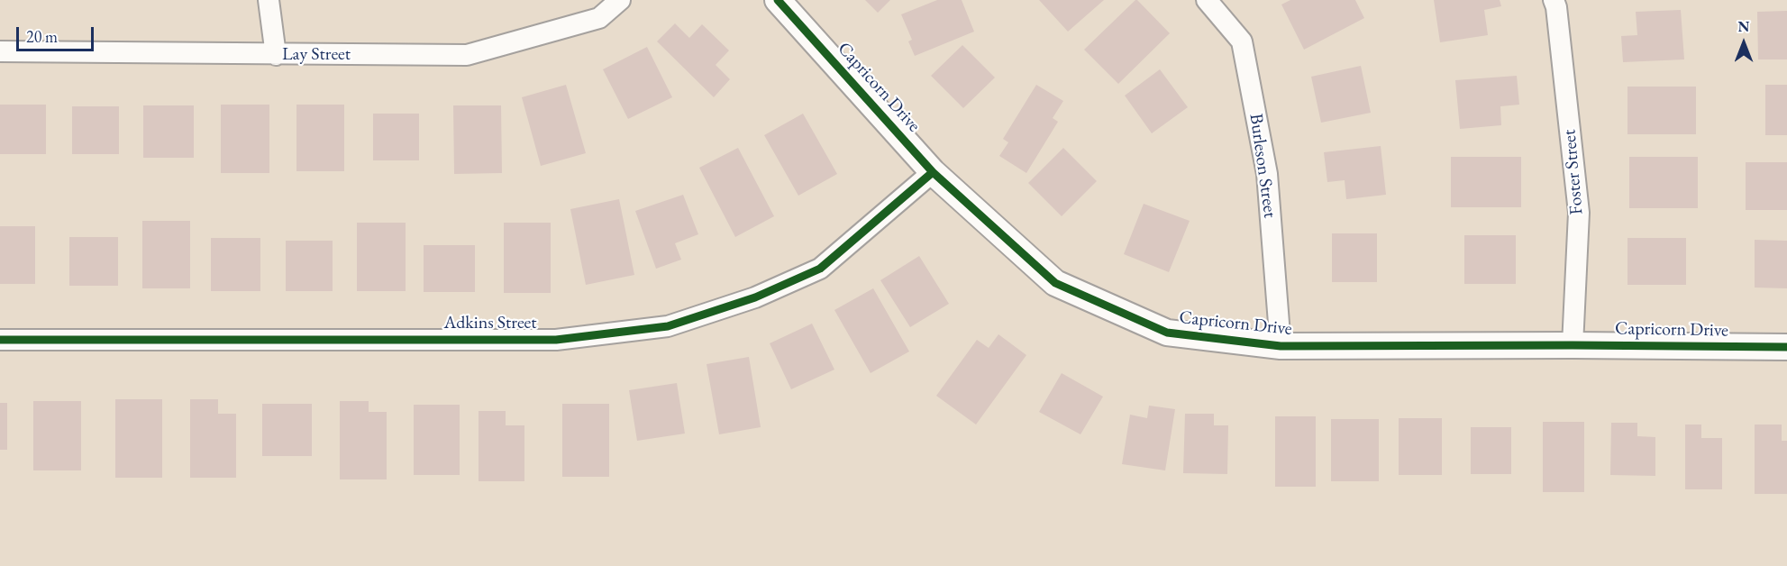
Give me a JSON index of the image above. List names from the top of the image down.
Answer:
{
  "streets": {
    "street": [
      "Lay Street",
      "Capricorn Drive",
      "Burleson Street",
      "Foster Street",
      "Adkins Street"
    ]
  },
  "crossings": [
    ["Capricorn Drive", "Burleson Street"],
    ["Capricorn Drive", "Foster Street"],
    ["Capricorn Drive", "Adkins Street"]
  ],
  "scale_bar": "20 m",
  "north": "top"
}
